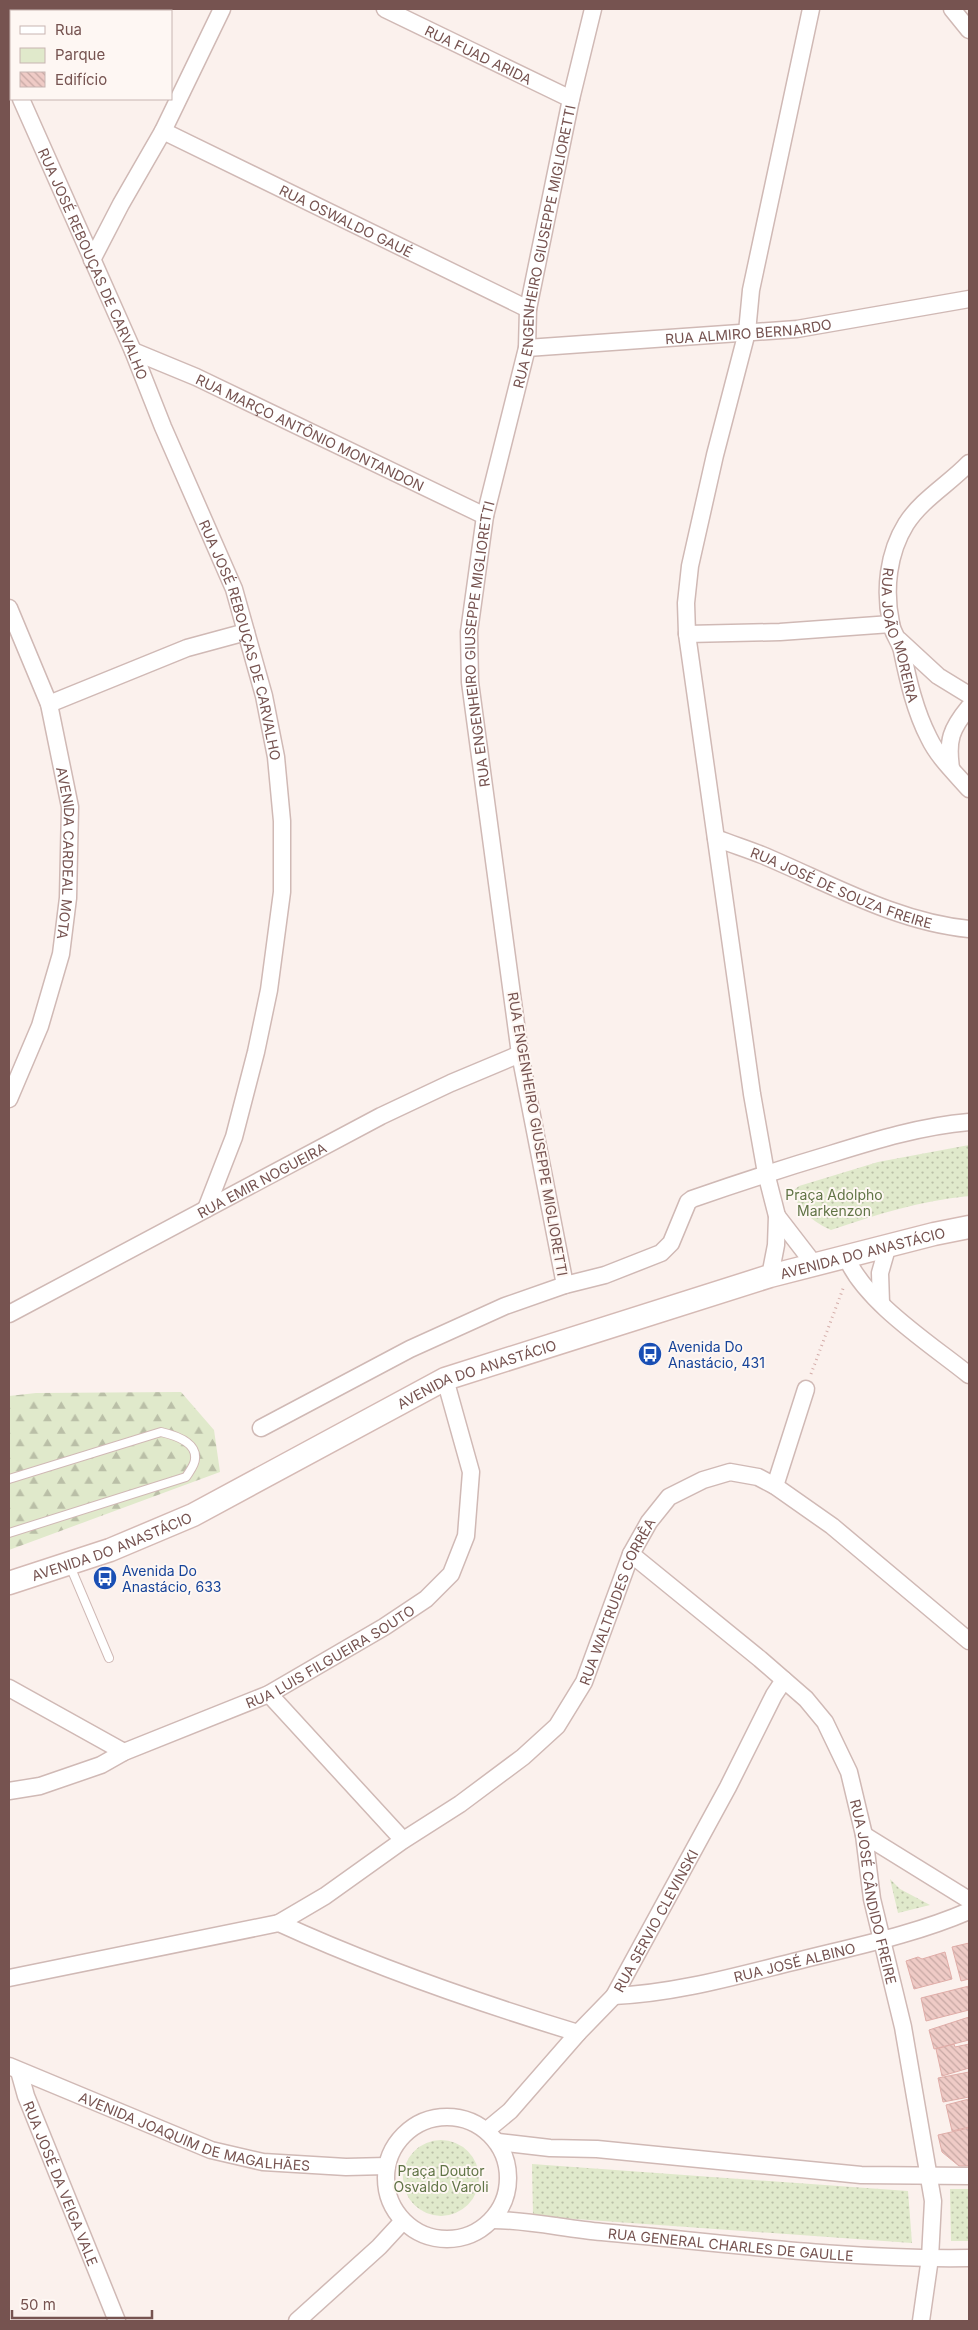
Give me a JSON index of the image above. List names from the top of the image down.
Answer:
{
  "streets": {
    "main road": ["AVENIDA DO ANASTÁCIO"],
    "street": [
      "RUA FUAD ARIDA",
      "RUA OSWALDO GAUÉ",
      "RUA ENGENHEIRO GIUSEPPE MIGLIORETTI",
      "RUA JOSÉ REBOUÇAS DE CARVALHO",
      "RUA ALMIRO BERNARDO",
      "RUA MARÇO ANTÔNIO MONTANDON",
      "RUA JOÃO MOREIRA",
      "AVENIDA CARDEAL MOTA",
      "RUA JOSÉ DE SOUZA FREIRE",
      "RUA EMIR NOGUEIRA",
      "RUA WALTRUDES CORRÊA",
      "RUA LUIS FILGUEIRA SOUTO",
      "RUA JOSÉ CÂNDIDO FREIRE",
      "RUA SERVIO CLEVINSKI",
      "RUA JOSÉ ALBINO",
      "AVENIDA JOAQUIM DE MAGALHÃES",
      "RUA JOSÉ DA VEIGA VALE",
      "RUA GENERAL CHARLES DE GAULLE"
    ]
  },
  "crossings": [
    ["RUA FUAD ARIDA", "RUA ENGENHEIRO GIUSEPPE MIGLIORETTI"],
    ["RUA OSWALDO GAUÉ", "RUA ENGENHEIRO GIUSEPPE MIGLIORETTI"],
    ["RUA ENGENHEIRO GIUSEPPE MIGLIORETTI", "RUA ALMIRO BERNARDO"],
    ["RUA ENGENHEIRO GIUSEPPE MIGLIORETTI", "RUA MARÇO ANTÔNIO MONTANDON"],
    ["RUA ENGENHEIRO GIUSEPPE MIGLIORETTI", "RUA EMIR NOGUEIRA"],
    ["RUA JOSÉ REBOUÇAS DE CARVALHO", "RUA MARÇO ANTÔNIO MONTANDON"],
    ["RUA JOSÉ REBOUÇAS DE CARVALHO", "RUA EMIR NOGUEIRA"],
    ["AVENIDA DO ANASTÁCIO", "RUA LUIS FILGUEIRA SOUTO"],
    ["RUA WALTRUDES CORRÊA", "RUA JOSÉ CÂNDIDO FREIRE"],
    ["RUA JOSÉ CÂNDIDO FREIRE", "RUA SERVIO CLEVINSKI"],
    ["RUA JOSÉ CÂNDIDO FREIRE", "RUA JOSÉ ALBINO"],
    ["RUA JOSÉ CÂNDIDO FREIRE", "RUA GENERAL CHARLES DE GAULLE"],
    ["RUA SERVIO CLEVINSKI", "RUA JOSÉ ALBINO"],
    ["RUA SERVIO CLEVINSKI", "AVENIDA JOAQUIM DE MAGALHÃES"],
    ["RUA SERVIO CLEVINSKI", "RUA GENERAL CHARLES DE GAULLE"],
    ["AVENIDA JOAQUIM DE MAGALHÃES", "RUA JOSÉ DA VEIGA VALE"],
    ["AVENIDA JOAQUIM DE MAGALHÃES", "RUA GENERAL CHARLES DE GAULLE"]
  ],
  "parks": ["Praça Adolpho Markenzon", "Praça Doutor Osvaldo Varoli"],
  "places": {
    "bus stop": ["Avenida Do Anastácio, 431", "Avenida Do Anastácio, 633"]
  },
  "legend": ["Rua", "Parque", "Edifício"],
  "scale_bar": "50 m"
}
